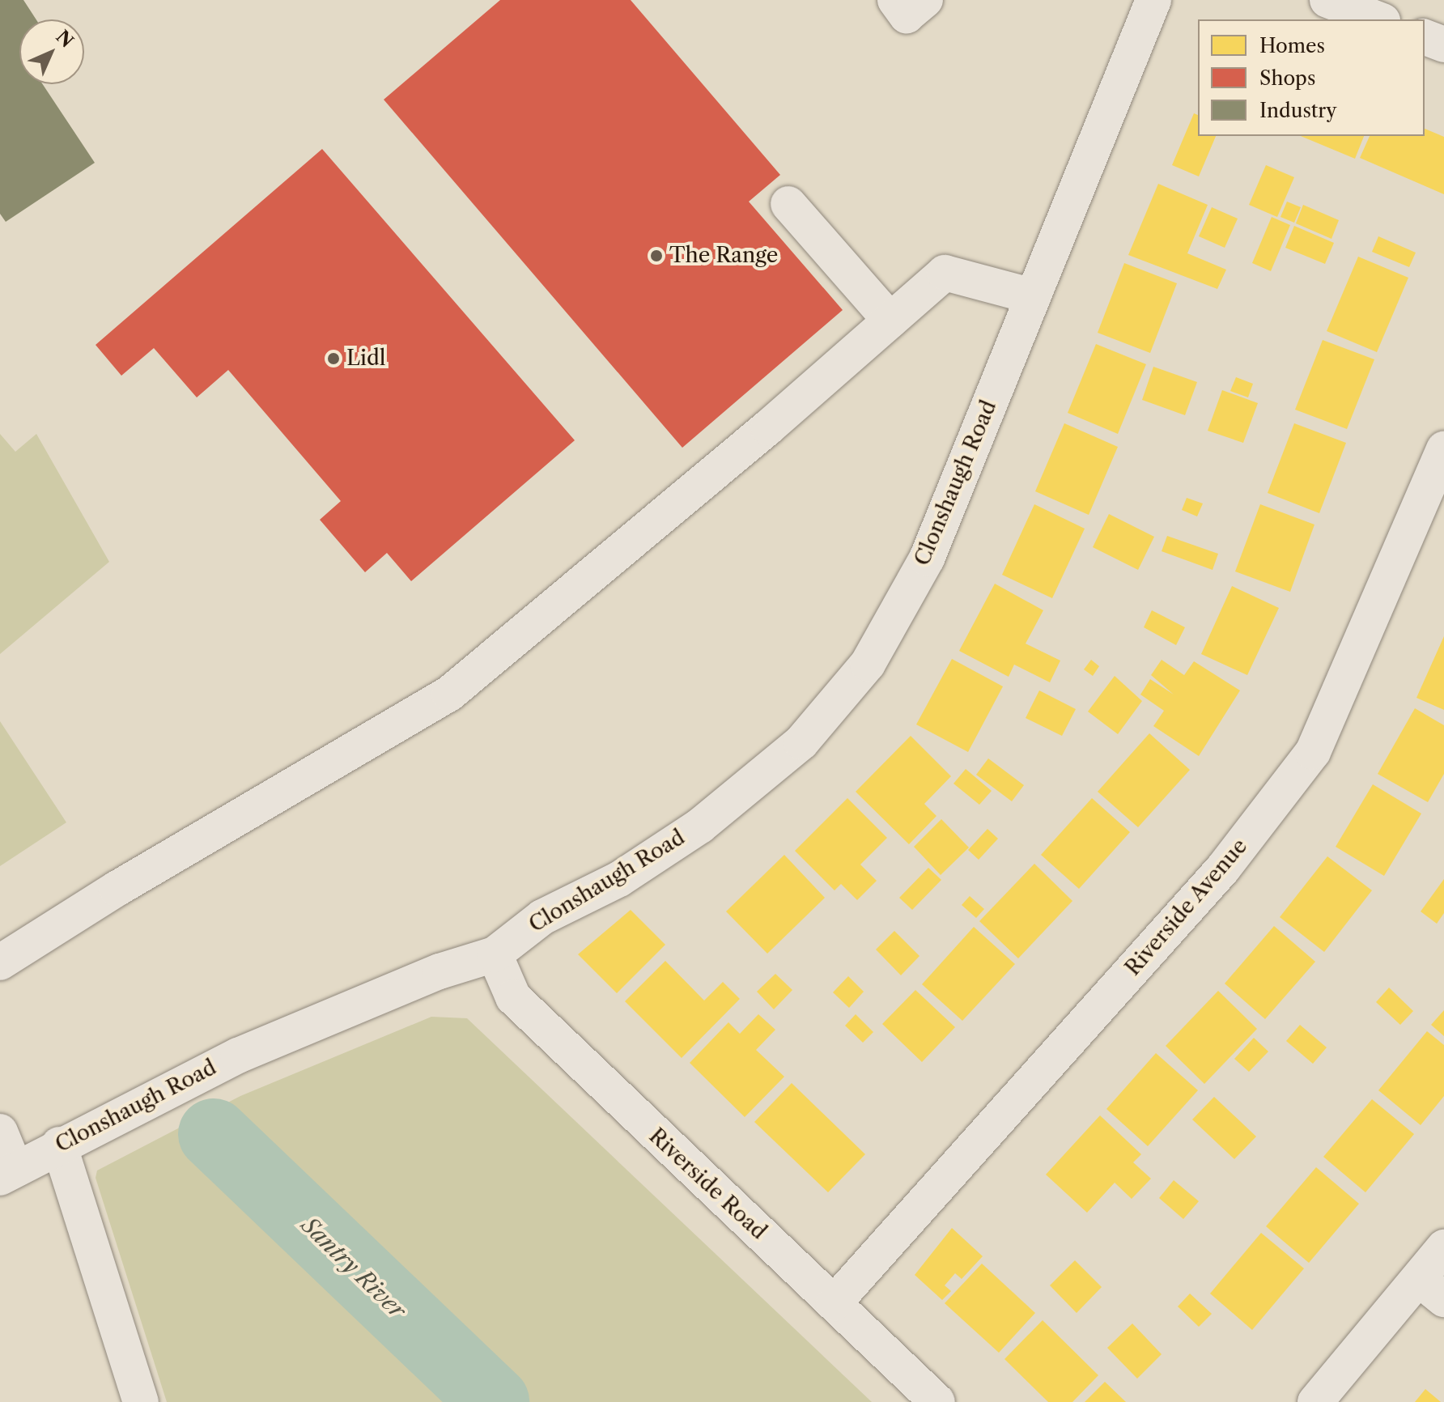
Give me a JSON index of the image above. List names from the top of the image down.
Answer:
{
  "streets": {
    "street": ["Clonshaugh Road", "Riverside Avenue", "Riverside Road"]
  },
  "crossings": [
    ["Clonshaugh Road", "Riverside Road"],
    ["Riverside Avenue", "Riverside Road"]
  ],
  "water": ["Santry River"],
  "places": ["The Range", "Lidl"],
  "legend": ["Homes", "Shops", "Industry"],
  "north": "top right"
}
